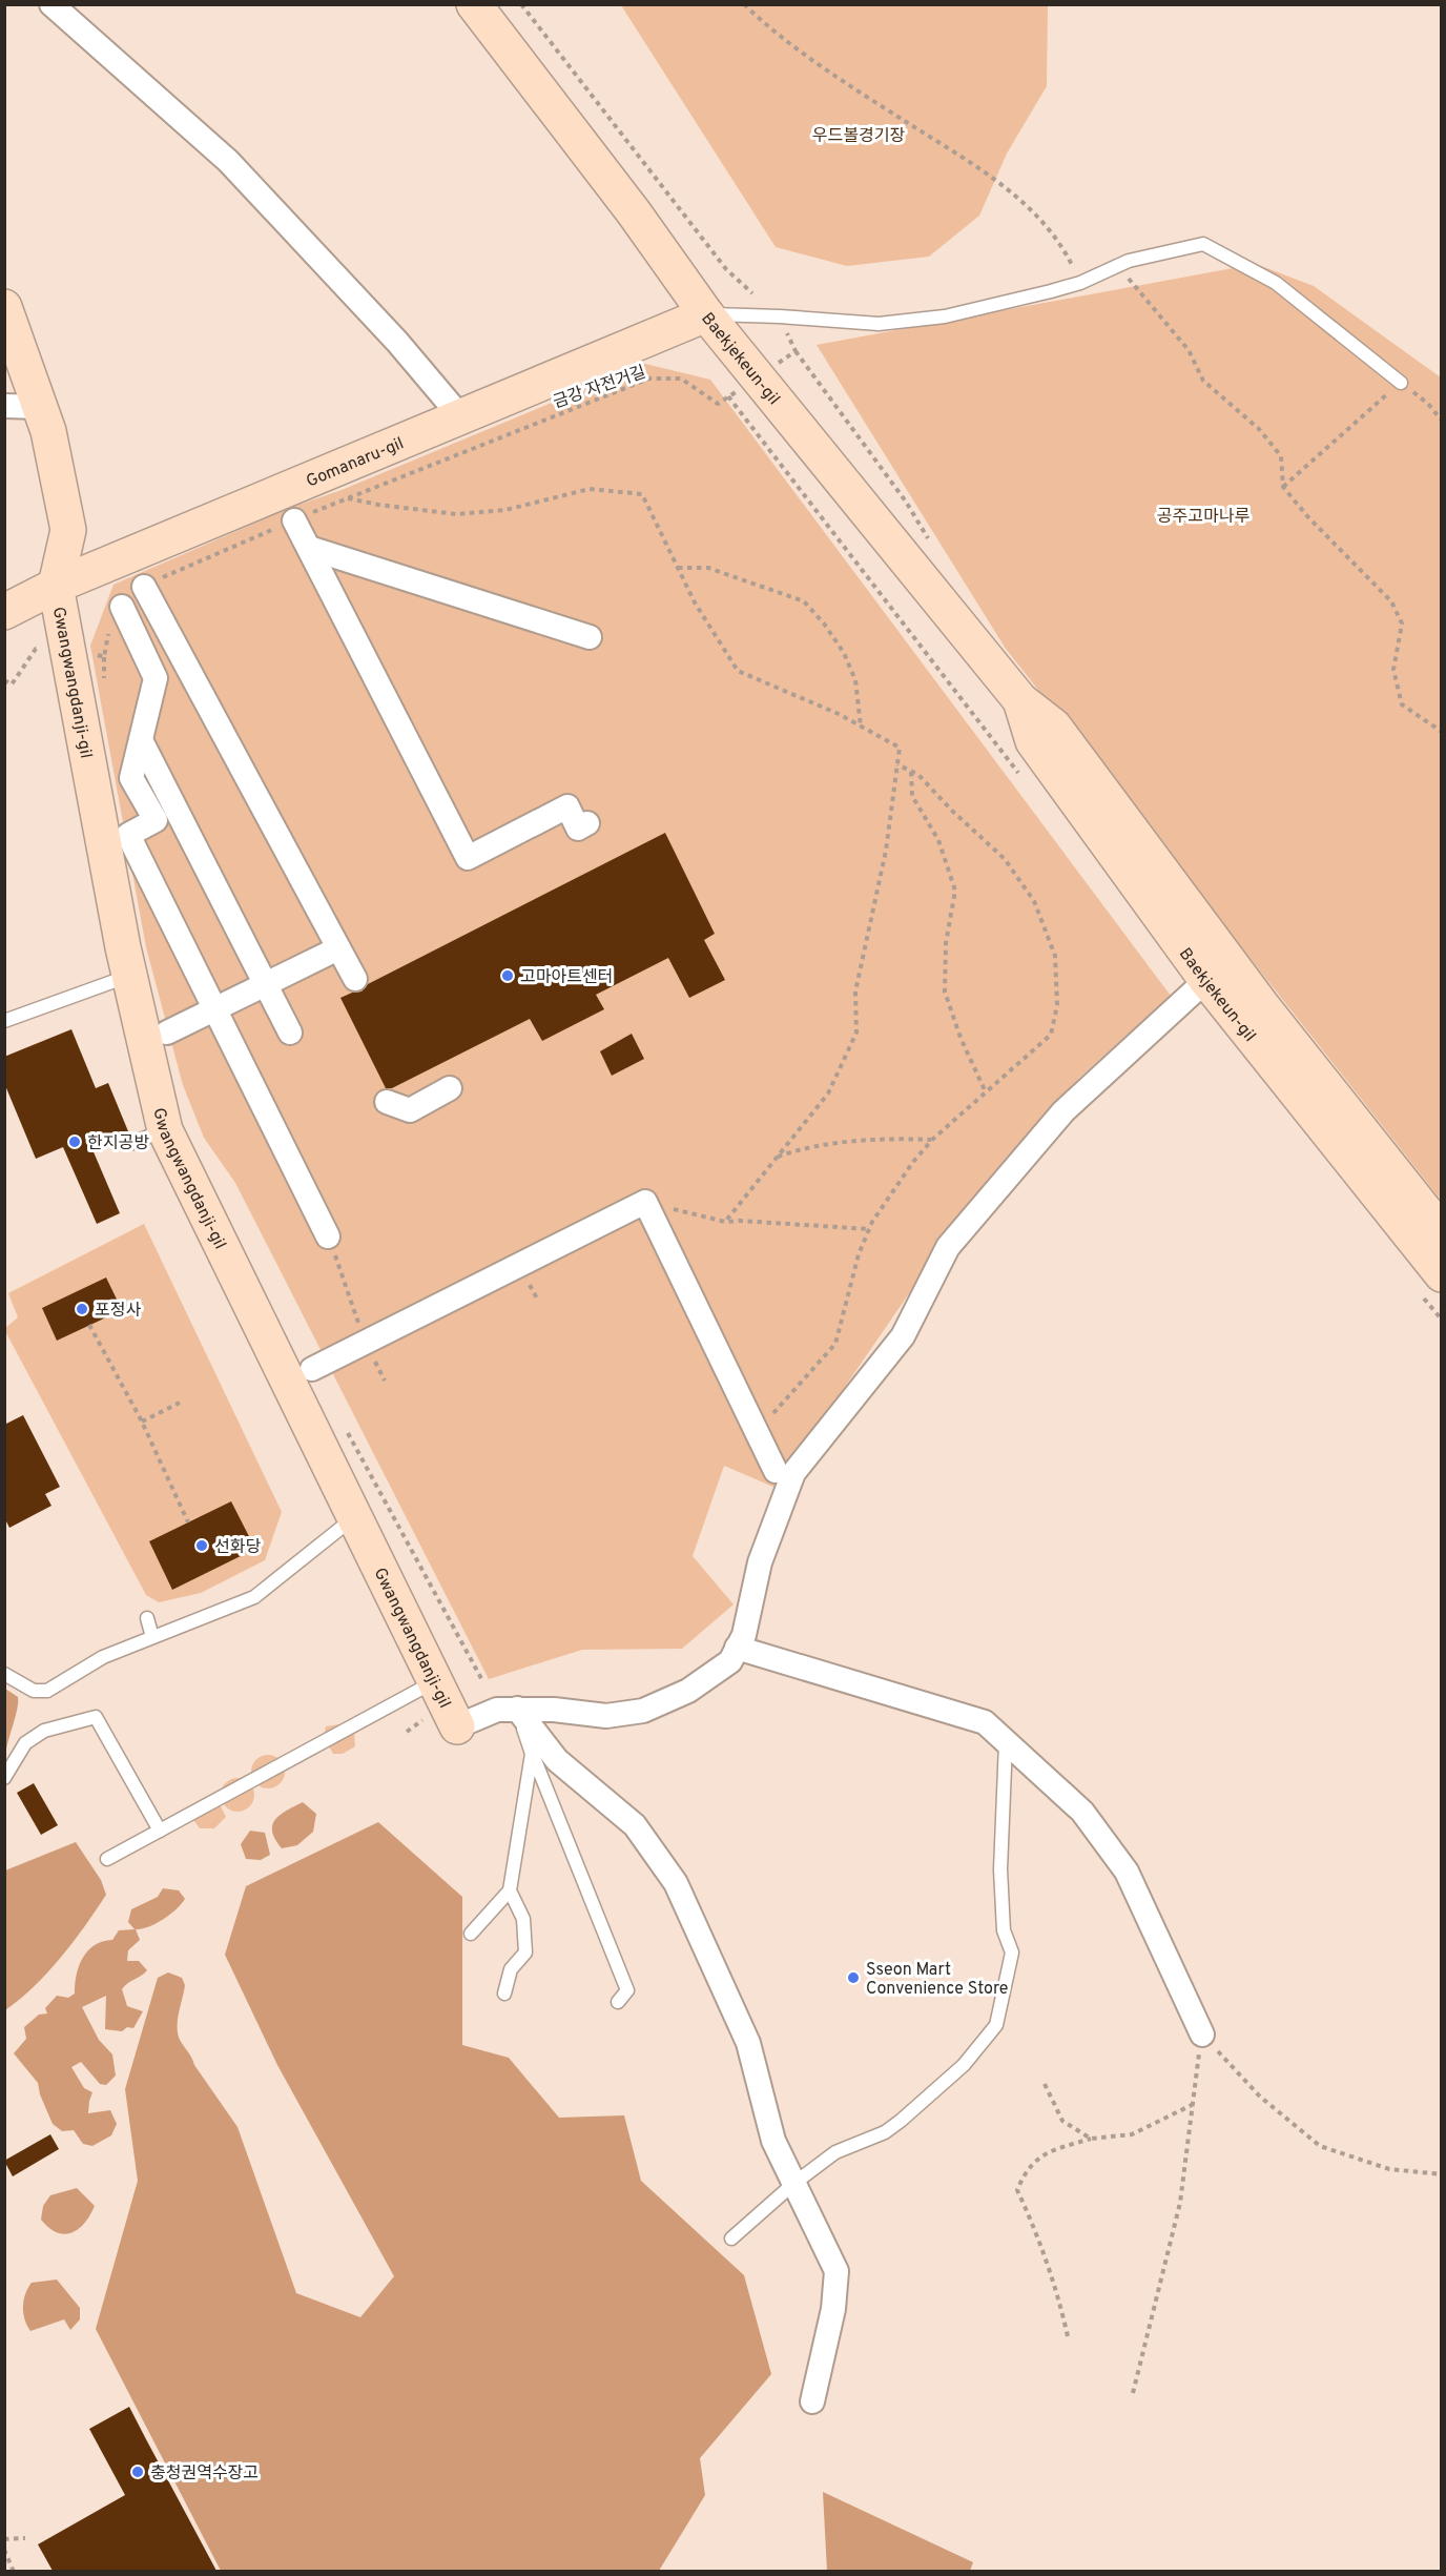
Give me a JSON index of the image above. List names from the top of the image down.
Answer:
{
  "streets": {
    "main road": ["Baekjekeun-gil", "Gomanaru-gil", "Gwangwangdanji-gil"],
    "path": ["금강 자전거길"]
  },
  "crossings": [
    ["Baekjekeun-gil", "금강 자전거길"],
    ["Baekjekeun-gil", "Gomanaru-gil"],
    ["Gomanaru-gil", "Gwangwangdanji-gil"]
  ],
  "parks": ["우드볼경기장", "공주고마나루"],
  "places": [
    "고마아트센터",
    "한지공방",
    "포정사",
    "선화당",
    "Sseon Mart Convenience Store",
    "충청권역수장고"
  ]
}
